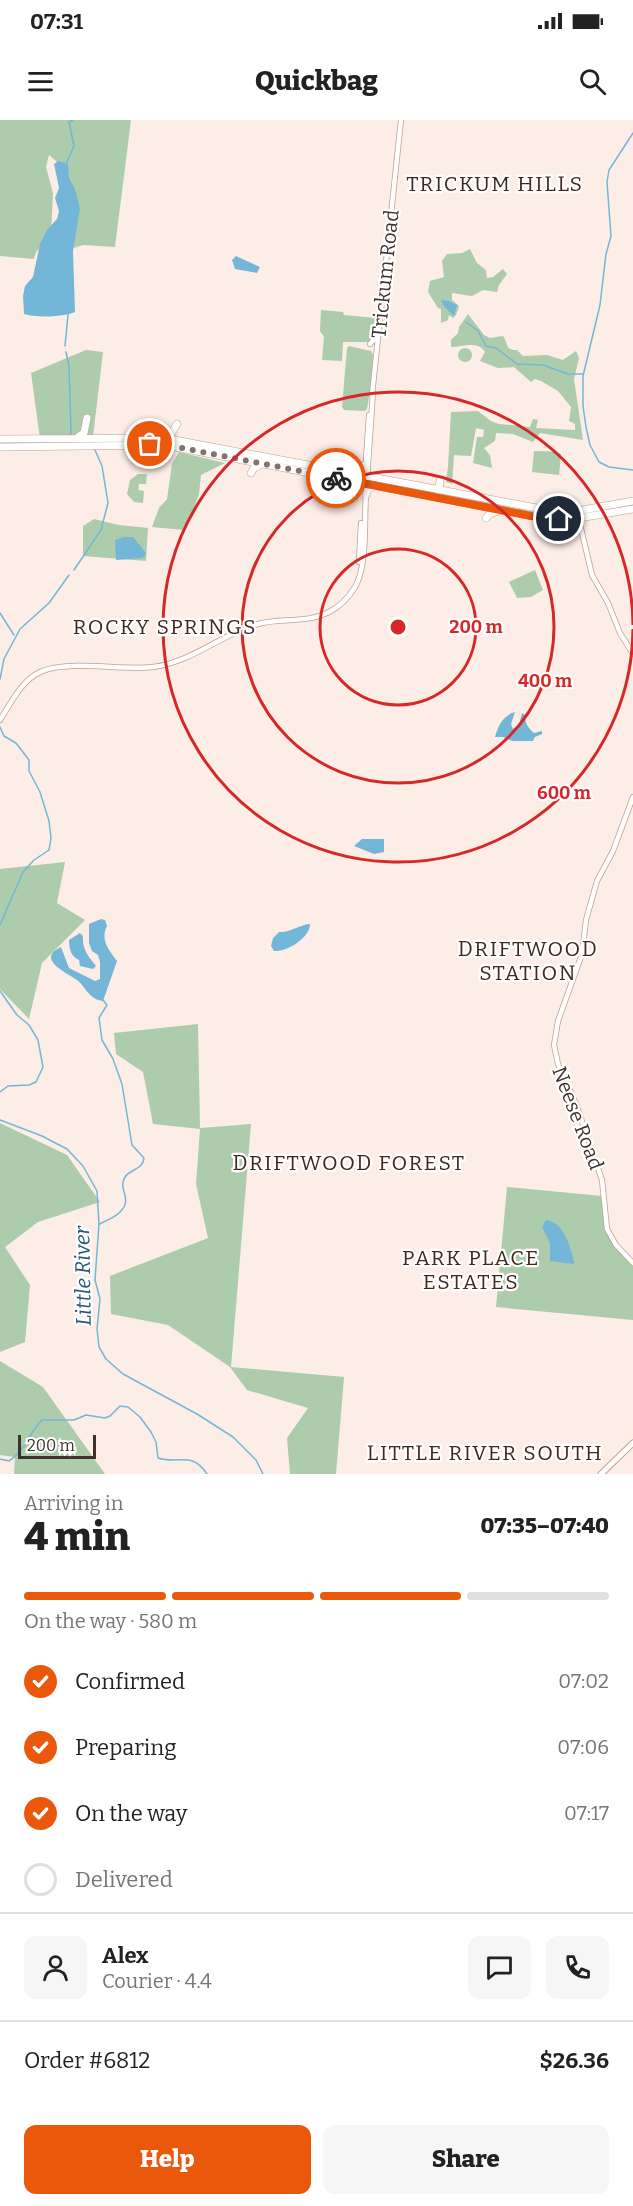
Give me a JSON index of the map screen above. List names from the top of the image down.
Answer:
{
  "streets": {
    "street": ["Trickum Road", "Neese Road"]
  },
  "districts": [
    "TRICKUM HILLS",
    "ROCKY SPRINGS",
    "DRIFTWOOD STATION",
    "DRIFTWOOD FOREST",
    "PARK PLACE ESTATES",
    "LITTLE RIVER SOUTH"
  ],
  "water": ["Little River"],
  "scale_bar": "200 m",
  "page": {
    "status": "07:31",
    "header": "Quickbag",
    "scale": "200 m",
    "heading": ["4 min", "Arriving in", "07:35–07:40"],
    "panel": [
      "Alex",
      "Courier · 4.4",
      "Order #6812",
      "$26.36"
    ],
    "bar": "On the way · 580 m",
    "list": [
      ["Confirmed", "07:02"],
      ["Preparing", "07:06"],
      ["On the way", "07:17"],
      "Delivered"
    ],
    "buttons": ["Help", "Share"]
  },
  "rings": ["200 m", "400 m", "600 m"]
}
